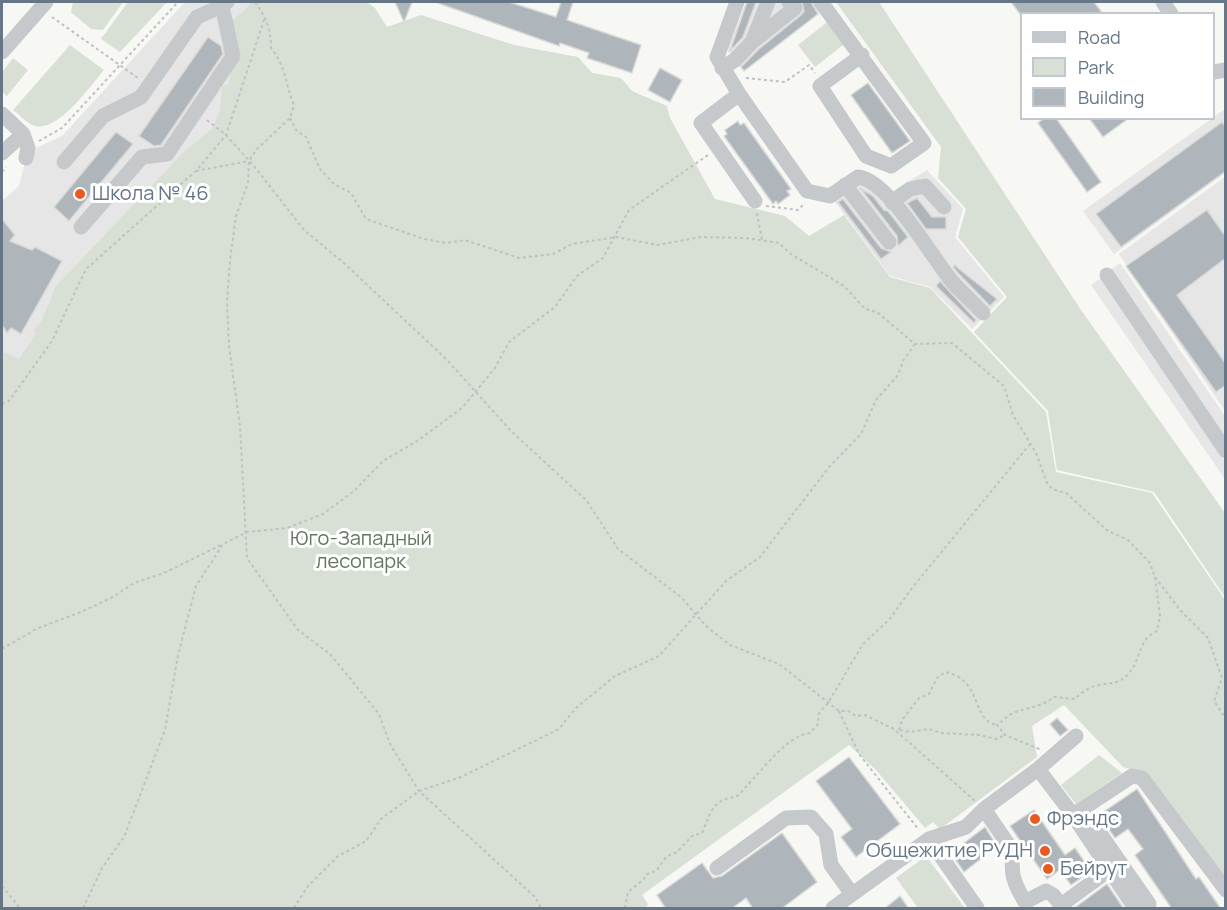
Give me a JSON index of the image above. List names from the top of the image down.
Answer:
{
  "parks": ["Юго-Западный лесопарк"],
  "places": [
    "Школа № 46",
    "Фрэндс",
    "Общежитие РУДН",
    "Бейрут"
  ],
  "legend": ["Road", "Park", "Building"]
}
